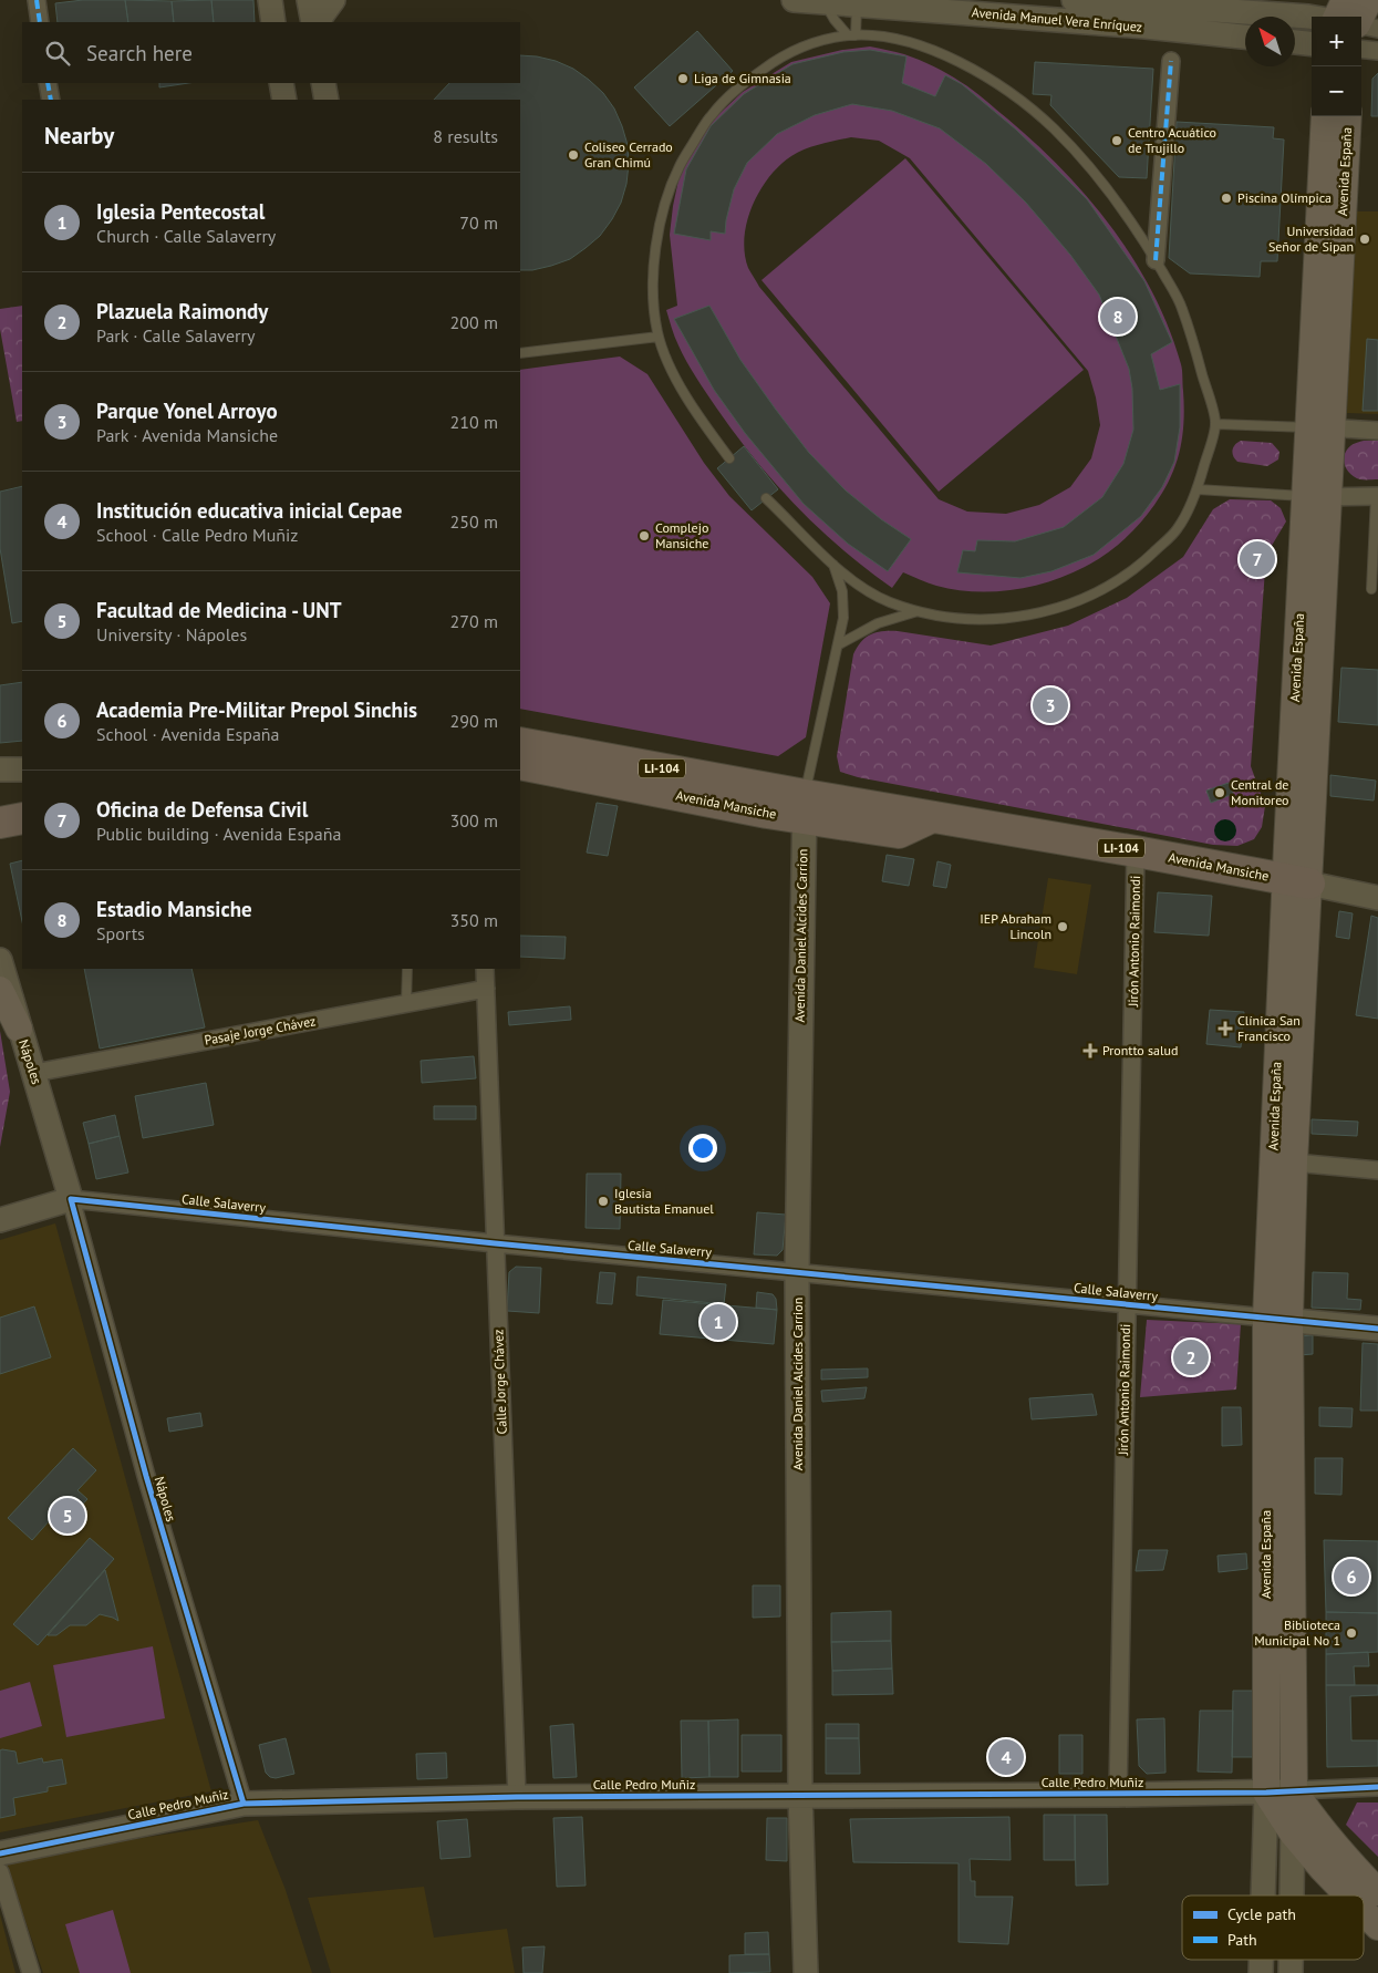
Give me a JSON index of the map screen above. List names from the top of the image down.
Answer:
{
  "streets": {
    "highway": ["LI-104", "Avenida Mansiche"],
    "main road": ["Avenida España"],
    "street": [
      "Avenida Manuel Vera Enríquez",
      "Avenida Daniel Alcides Carrion",
      "Jirón Antonio Raimondi",
      "Pasaje Jorge Chávez",
      "Nápoles",
      "Calle Salaverry",
      "Calle Jorge Chávez",
      "Calle Pedro Muñiz"
    ]
  },
  "crossings": [
    ["Avenida España", "Avenida Mansiche"],
    ["Avenida España", "Calle Salaverry"],
    ["Avenida España", "Calle Pedro Muñiz"],
    ["Avenida Mansiche", "Avenida Daniel Alcides Carrion"],
    ["Avenida Mansiche", "Jirón Antonio Raimondi"],
    ["Avenida Daniel Alcides Carrion", "Calle Salaverry"],
    ["Avenida Daniel Alcides Carrion", "Calle Pedro Muñiz"],
    ["Jirón Antonio Raimondi", "Calle Salaverry"],
    ["Jirón Antonio Raimondi", "Calle Pedro Muñiz"],
    ["Pasaje Jorge Chávez", "Nápoles"],
    ["Pasaje Jorge Chávez", "Calle Jorge Chávez"],
    ["Nápoles", "Calle Salaverry"],
    ["Nápoles", "Calle Pedro Muñiz"],
    ["Calle Salaverry", "Calle Jorge Chávez"],
    ["Calle Jorge Chávez", "Calle Pedro Muñiz"]
  ],
  "places": {
    "other": [
      "Liga de Gimnasia",
      "Centro Acuático de Trujillo",
      "Coliseo Cerrado Gran Chimú",
      "Piscina Olímpica",
      "Universidad Señor de Sipan",
      "Complejo Mansiche",
      "Central de Monitoreo",
      "IEP Abraham Lincoln",
      "Iglesia Bautista Emanuel",
      "Biblioteca Municipal No 1"
    ],
    "health": ["Clínica San Francisco", "Prontto salud"]
  },
  "legend": ["Cycle path", "Path"],
  "north": "top left",
  "page": {
    "map_buttons": ["+", "−"],
    "search": "Search here",
    "heading": ["Nearby", "8 results"],
    "list": [
      {
        "mark": "1",
        "name": "Iglesia Pentecostal",
        "note": "Church · Calle Salaverry",
        "value": "70 m"
      },
      {
        "mark": "2",
        "name": "Plazuela Raimondy",
        "note": "Park · Calle Salaverry",
        "value": "200 m"
      },
      {
        "mark": "3",
        "name": "Parque Yonel Arroyo",
        "note": "Park · Avenida Mansiche",
        "value": "210 m"
      },
      {
        "mark": "4",
        "name": "Institución educativa inicial Cepae",
        "note": "School · Calle Pedro Muñiz",
        "value": "250 m"
      },
      {
        "mark": "5",
        "name": "Facultad de Medicina - UNT",
        "note": "University · Nápoles",
        "value": "270 m"
      },
      {
        "mark": "6",
        "name": "Academia Pre-Militar Prepol Sinchis",
        "note": "School · Avenida España",
        "value": "290 m"
      },
      {
        "mark": "7",
        "name": "Oficina de Defensa Civil",
        "note": "Public building · Avenida España",
        "value": "300 m"
      },
      {
        "mark": "8",
        "name": "Estadio Mansiche",
        "note": "Sports",
        "value": "350 m"
      }
    ],
    "pins": [
      "8",
      "7",
      "3",
      "1",
      "2",
      "5",
      "6",
      "4"
    ]
  }
}
